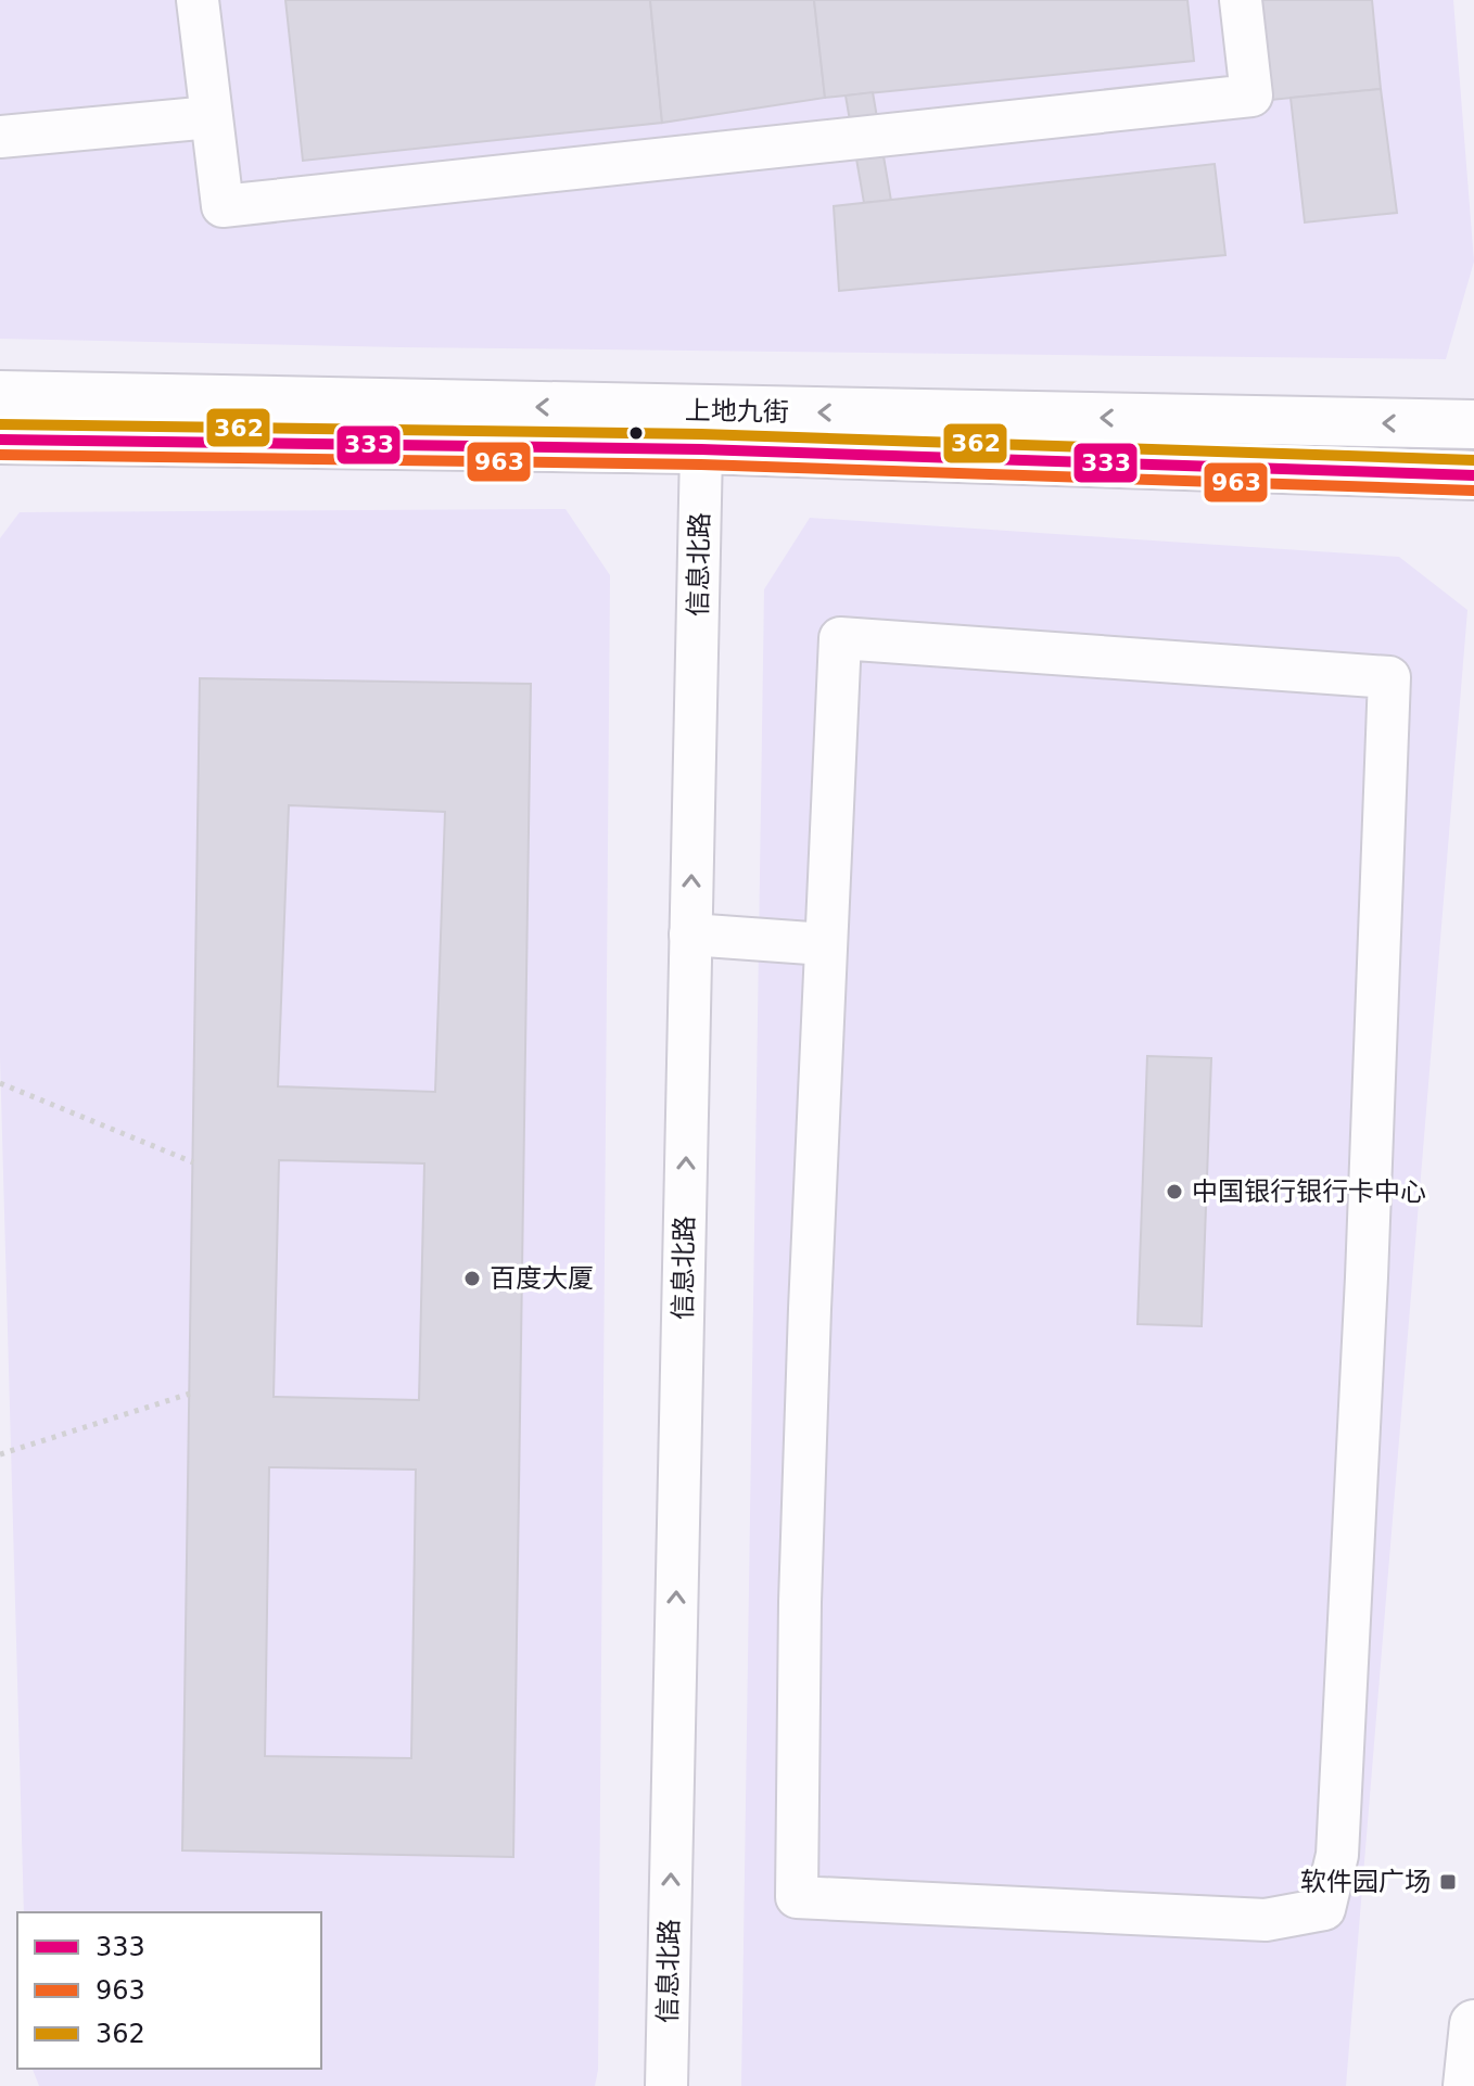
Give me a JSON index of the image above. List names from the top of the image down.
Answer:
{
  "streets": {
    "main road": ["上地九街"],
    "street": ["信息北路"]
  },
  "crossings": [
    ["上地九街", "信息北路"]
  ],
  "one_way": ["信息北路"],
  "places": {
    "other": ["中国银行银行卡中心", "百度大厦"],
    "transit": ["软件园广场"]
  },
  "lines": ["transit line 362", "transit line 333", "transit line 963"],
  "legend": ["333", "963", "362"]
}
